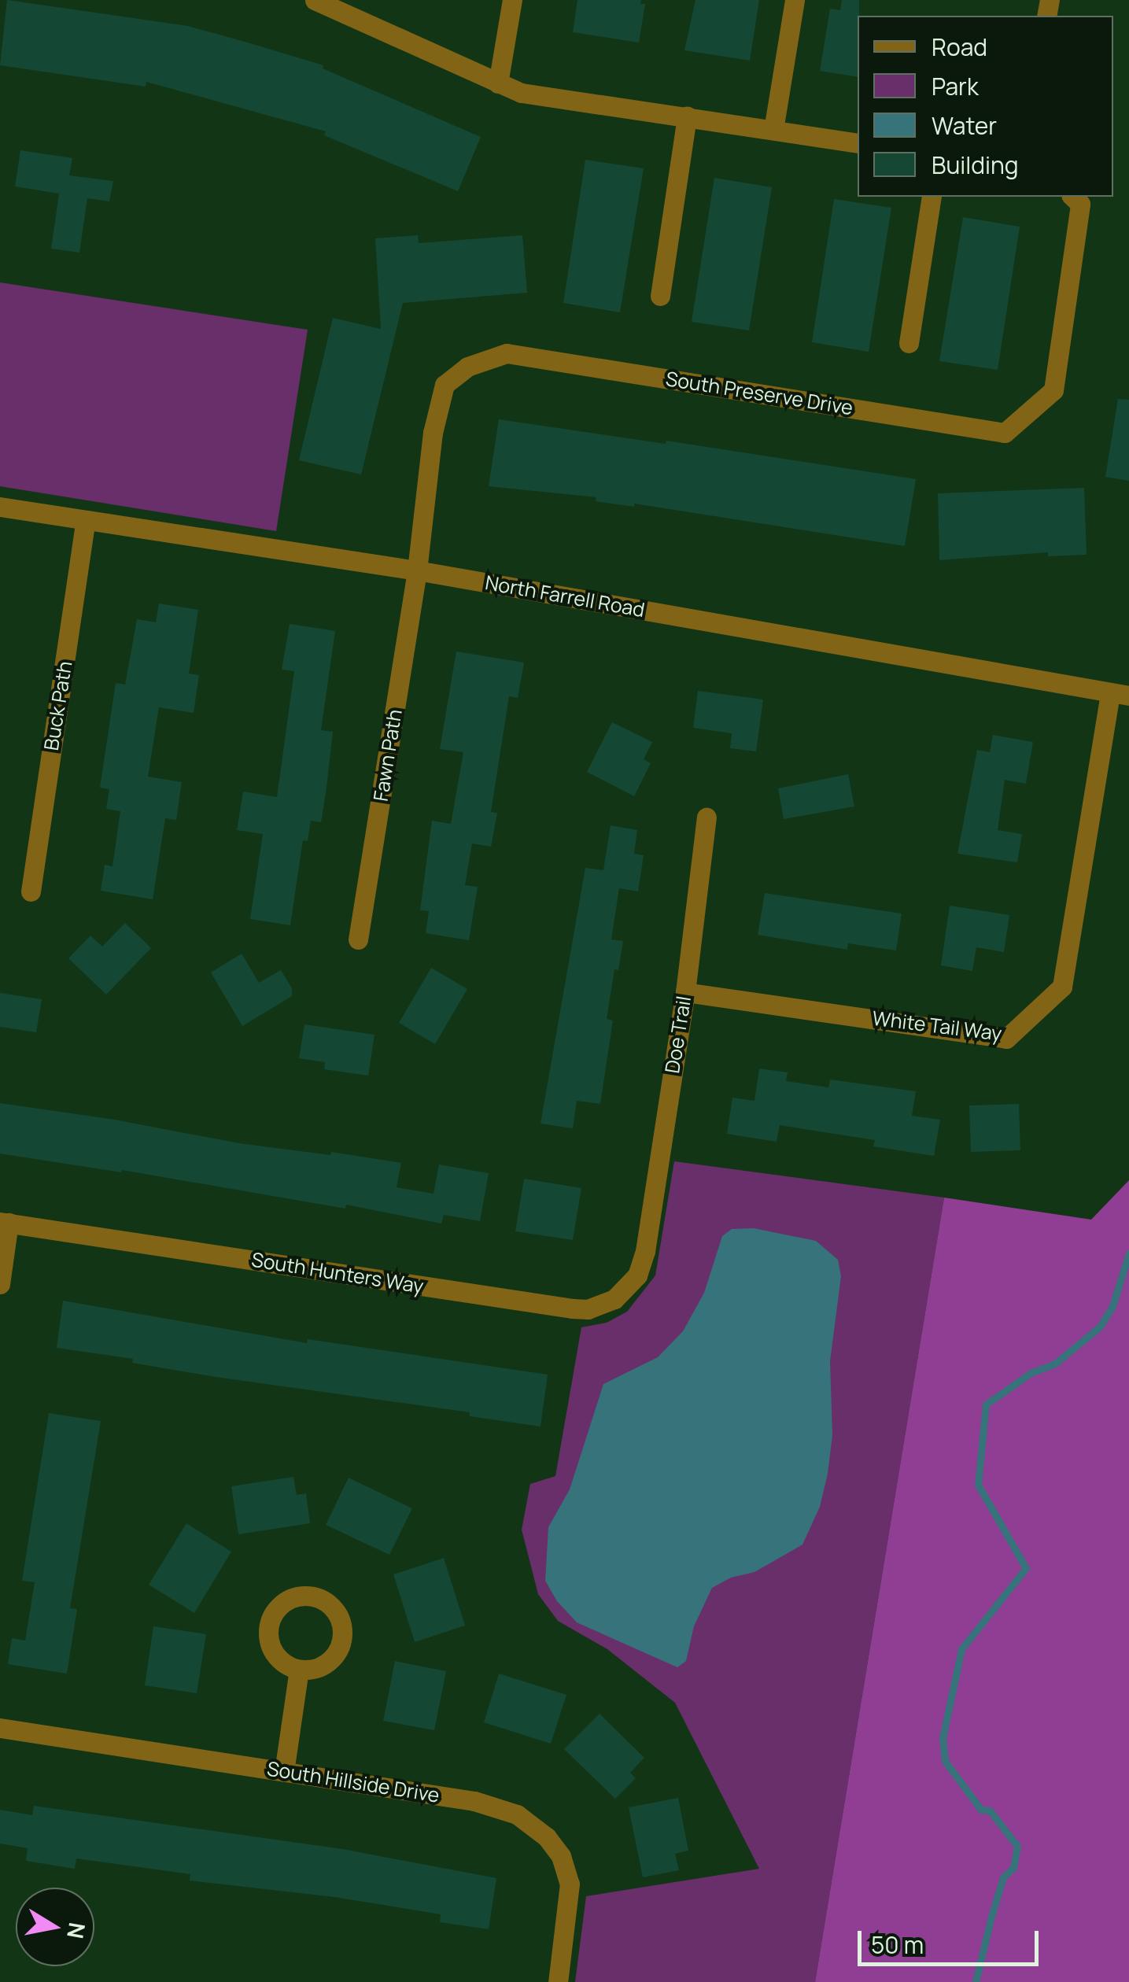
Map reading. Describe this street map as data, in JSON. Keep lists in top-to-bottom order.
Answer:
{
  "streets": {
    "street": [
      "South Preserve Drive",
      "North Farrell Road",
      "Buck Path",
      "Fawn Path",
      "White Tail Way",
      "Doe Trail",
      "South Hunters Way",
      "South Hillside Drive"
    ]
  },
  "crossings": [
    ["South Preserve Drive", "North Farrell Road"],
    ["South Preserve Drive", "Fawn Path"],
    ["North Farrell Road", "Buck Path"],
    ["North Farrell Road", "Fawn Path"],
    ["North Farrell Road", "White Tail Way"],
    ["White Tail Way", "Doe Trail"],
    ["Doe Trail", "South Hunters Way"]
  ],
  "legend": [
    "Road",
    "Park",
    "Water",
    "Building"
  ],
  "scale_bar": "50 m",
  "north": "right"
}
